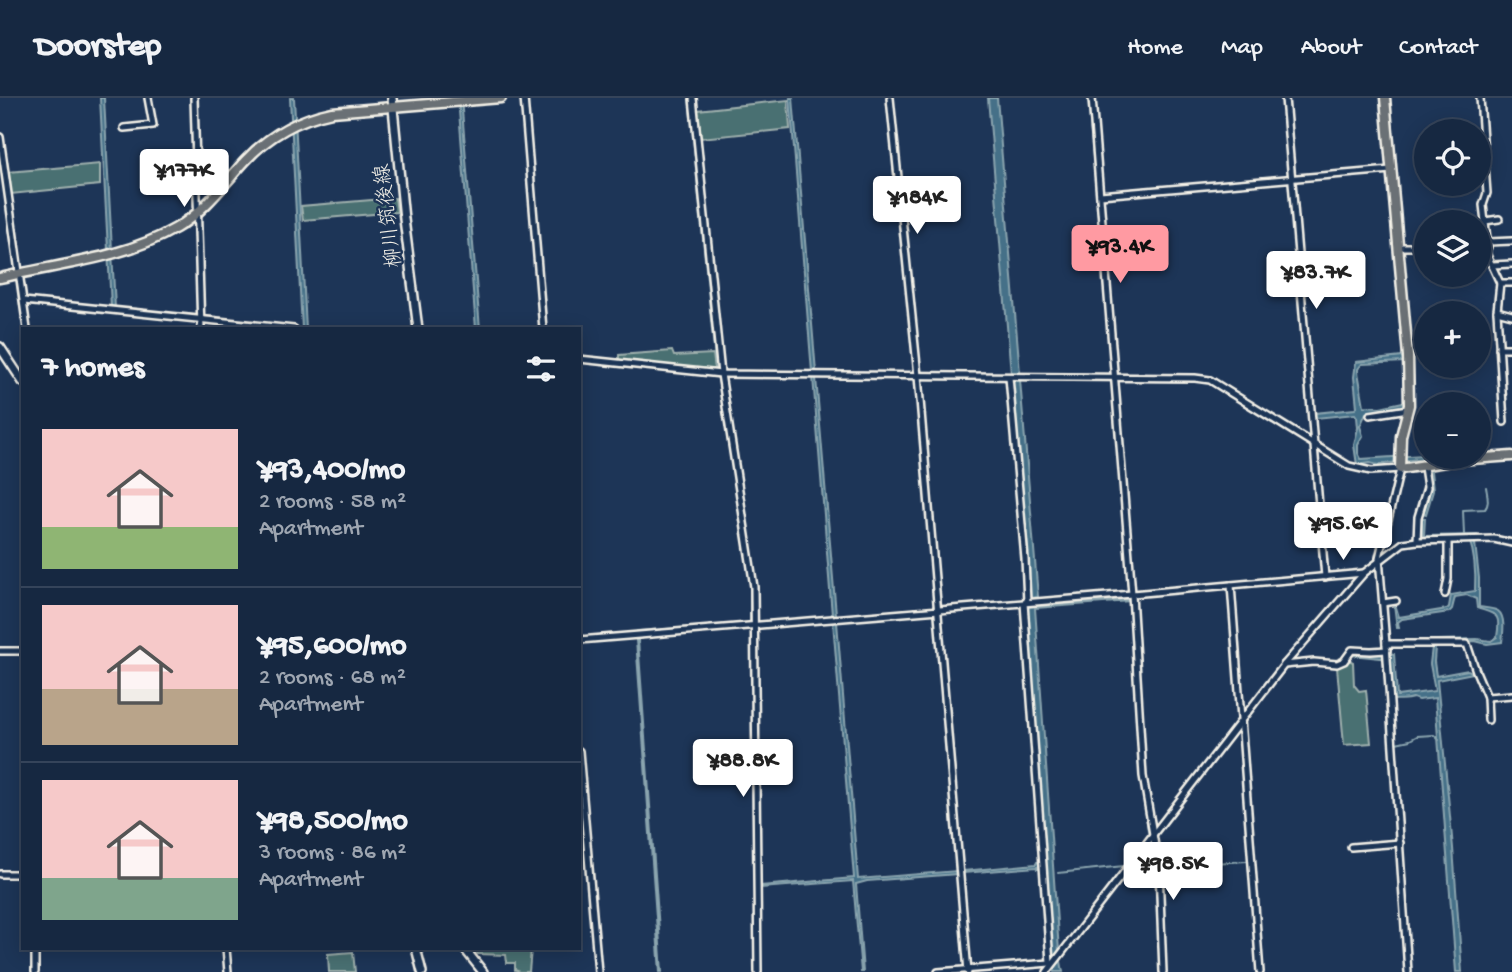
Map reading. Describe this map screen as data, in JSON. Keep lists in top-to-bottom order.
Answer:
{
  "streets": {
    "main road": ["柳川筑後線"]
  },
  "page": {
    "header": "Doorstep",
    "nav": [
      "Home",
      "Map",
      "About",
      "Contact"
    ],
    "map_buttons": ["+", "−"],
    "price": [
      "¥177K",
      "¥184K",
      "¥93.4K",
      "¥83.7K",
      "¥95.6K",
      "¥88.8K",
      "¥98.5K"
    ],
    "heading": "7 homes",
    "list": [
      {
        "name": "¥93,400/mo",
        "note": "2 rooms · 58 m² · Apartment"
      },
      {
        "name": "¥95,600/mo",
        "note": "2 rooms · 68 m² · Apartment"
      },
      {
        "name": "¥98,500/mo",
        "note": "3 rooms · 86 m² · Apartment"
      }
    ]
  }
}
